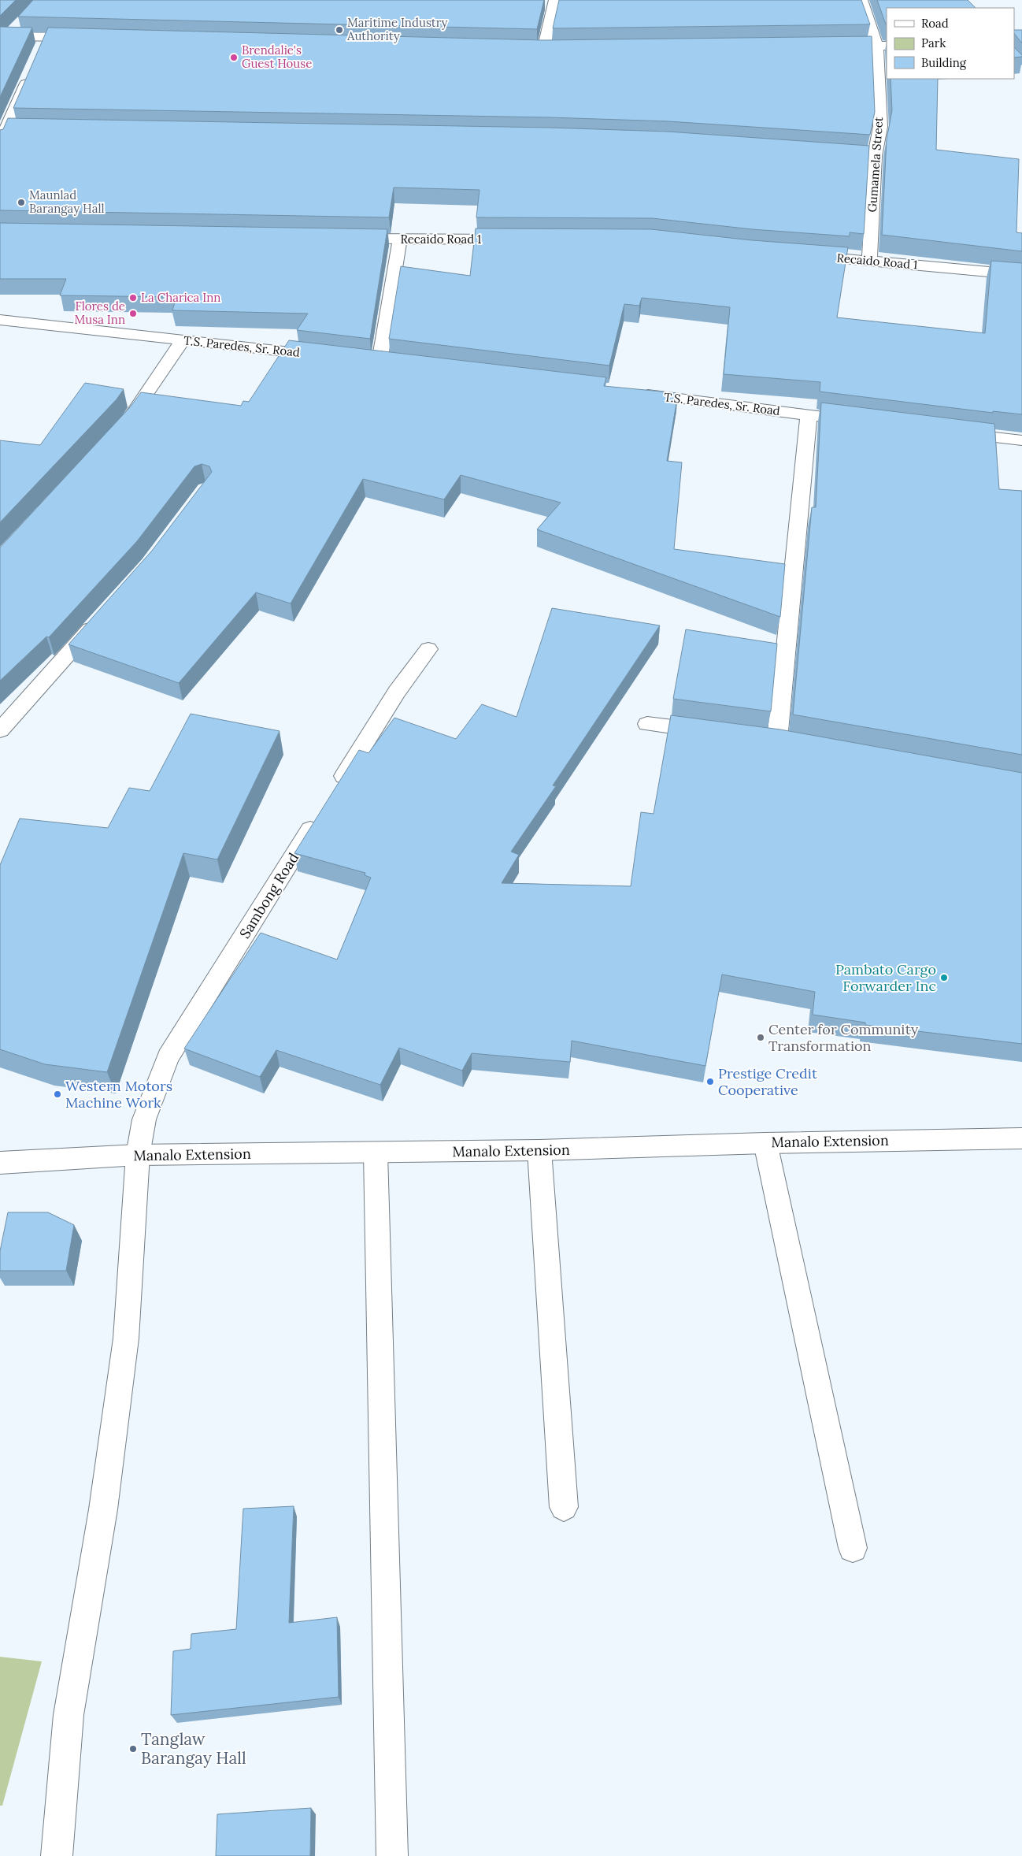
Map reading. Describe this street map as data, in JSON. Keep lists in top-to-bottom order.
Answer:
{
  "streets": {
    "street": [
      "Gumamela Street",
      "Recaido Road 1",
      "T.S. Paredes, Sr. Road",
      "Sambong Road",
      "Manalo Extension"
    ]
  },
  "crossings": [
    ["Gumamela Street", "Recaido Road 1"],
    ["Sambong Road", "Manalo Extension"]
  ],
  "places": [
    "Maritime Industry Authority",
    "Brendalie's Guest House",
    "Maunlad Barangay Hall",
    "La Charica Inn",
    "Flores de Musa Inn",
    "Pambato Cargo Forwarder Inc",
    "Center for Community Transformation",
    "Prestige Credit Cooperative",
    "Western Motors Machine Work",
    "Tanglaw Barangay Hall"
  ],
  "legend": ["Road", "Park", "Building"]
}
